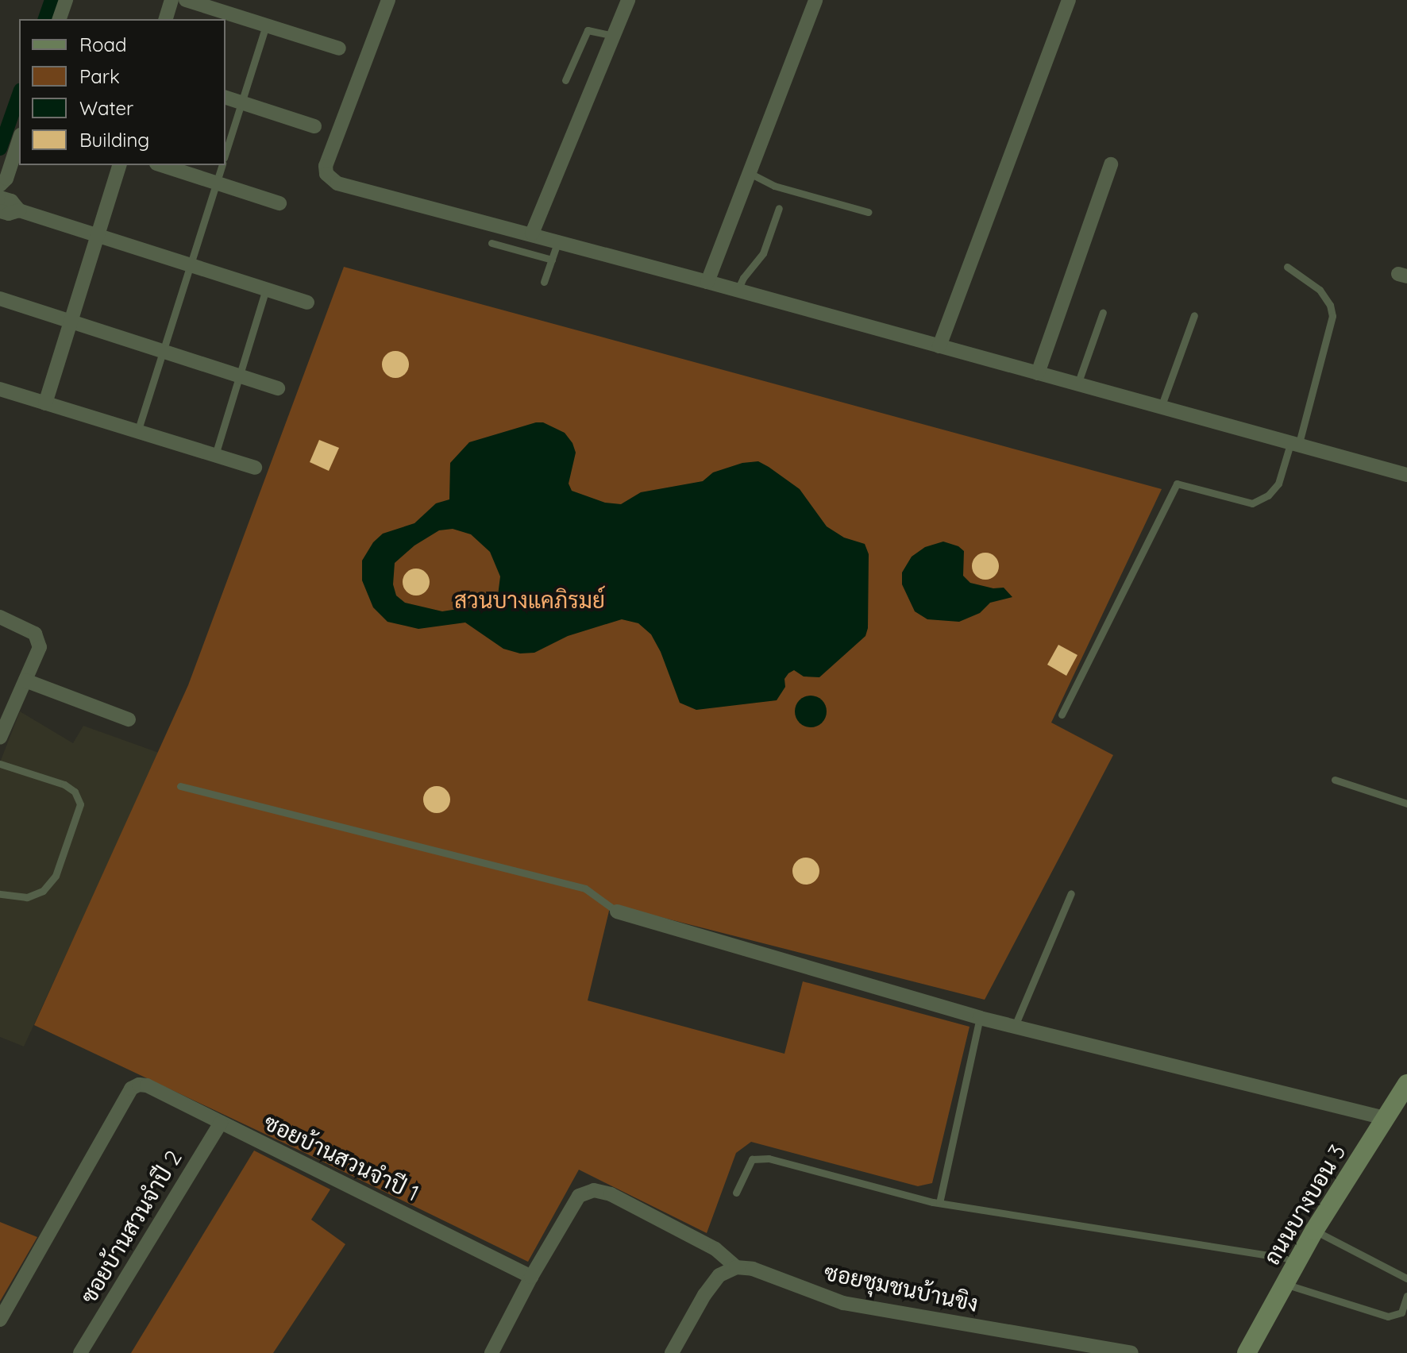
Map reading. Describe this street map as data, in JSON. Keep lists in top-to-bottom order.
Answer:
{
  "streets": {
    "main road": ["ถนนบางบอน 3"],
    "street": ["ซอยบ้านสวนจำปี 1", "ซอยบ้านสวนจำปี 2", "ซอยชุมชนบ้านขิง"]
  },
  "crossings": [
    ["ซอยบ้านสวนจำปี 1", "ซอยบ้านสวนจำปี 2"]
  ],
  "parks": ["สวนบางแคภิรมย์"],
  "legend": [
    "Road",
    "Park",
    "Water",
    "Building"
  ]
}
